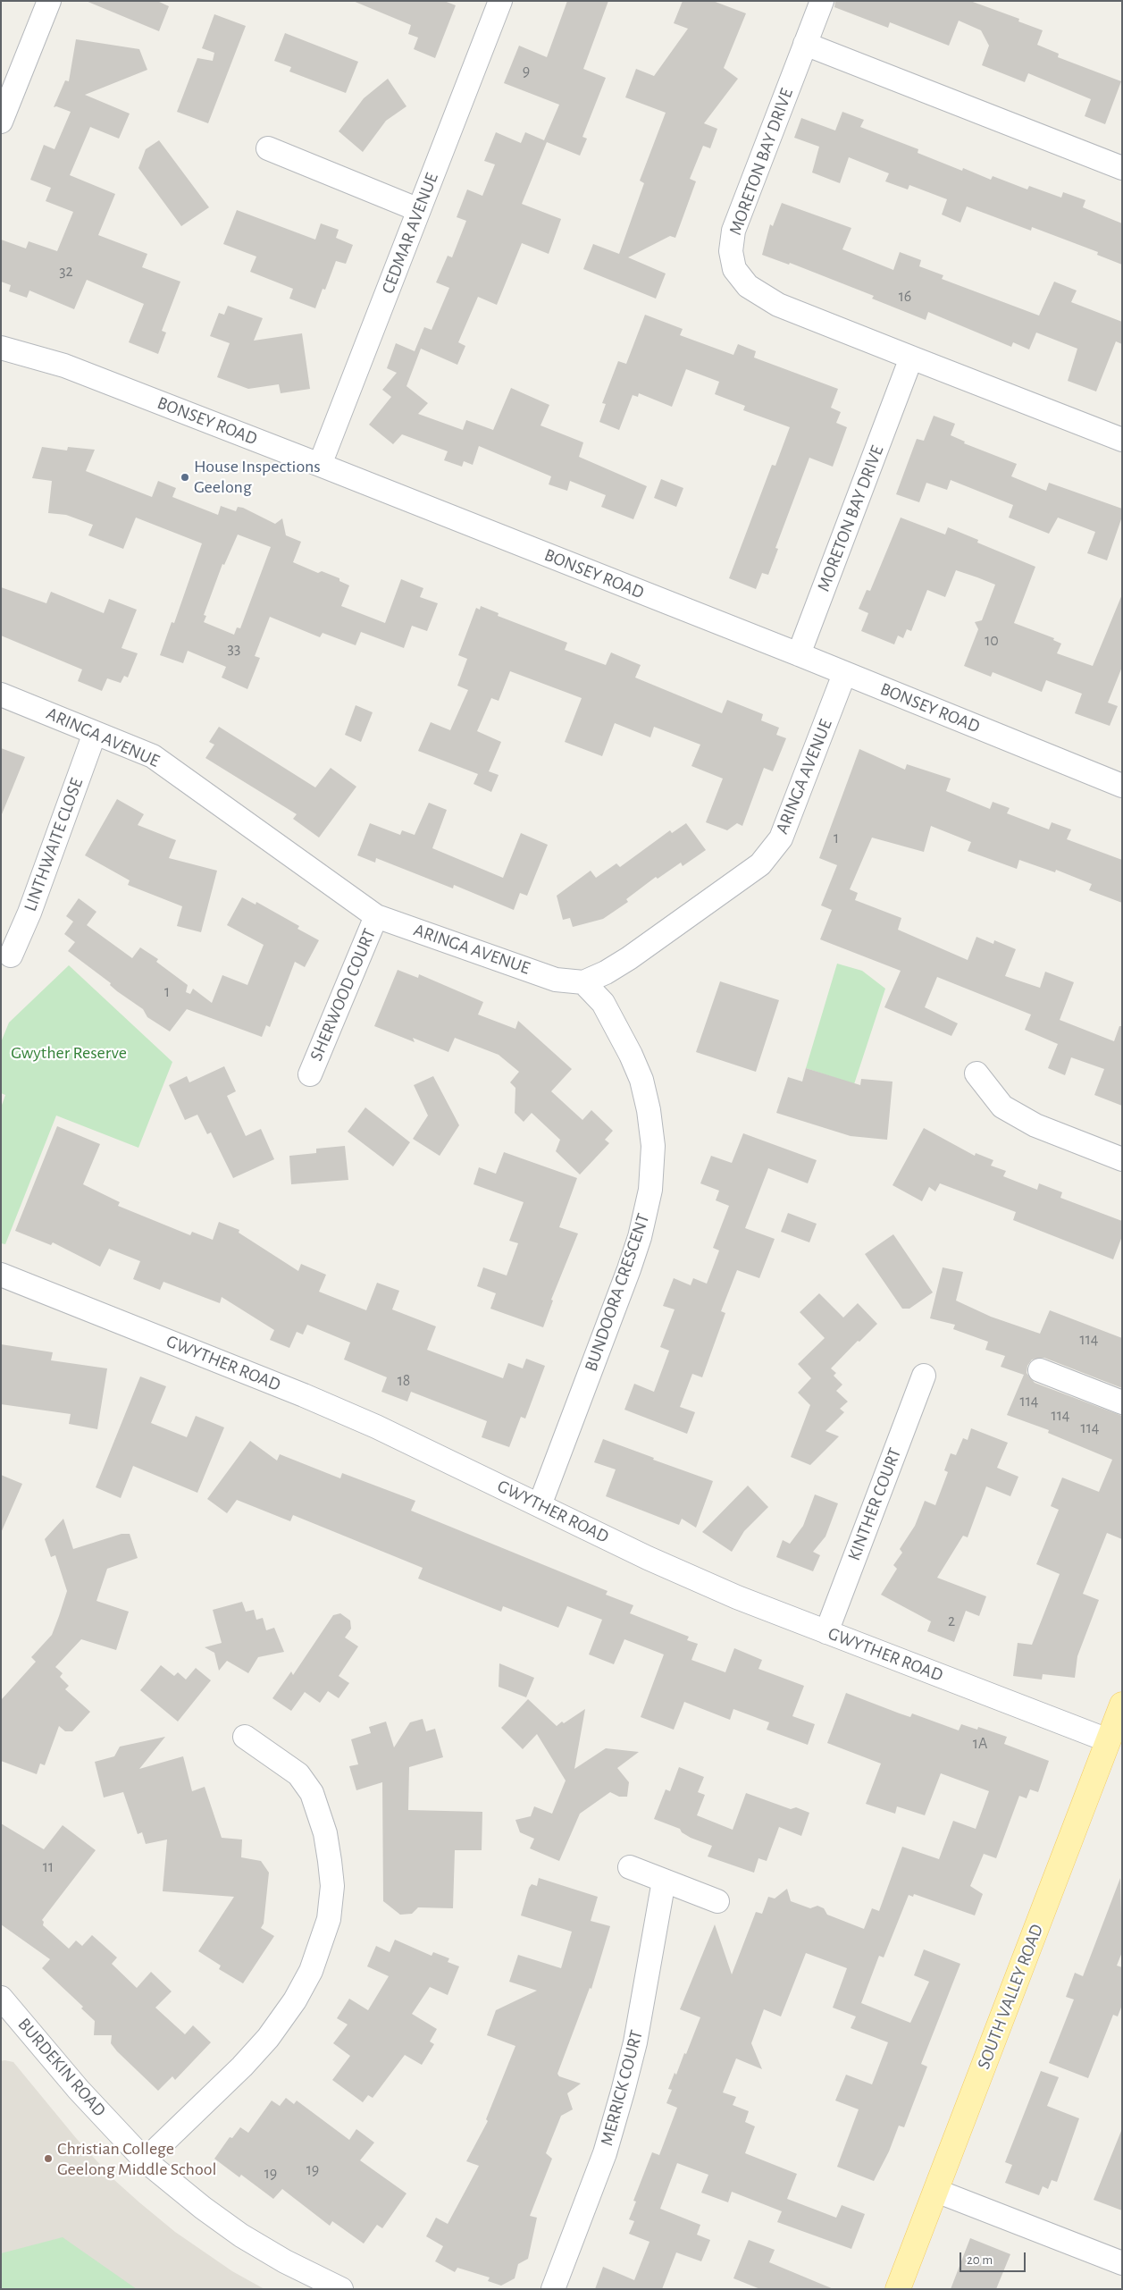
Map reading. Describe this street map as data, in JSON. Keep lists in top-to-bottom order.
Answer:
{
  "streets": {
    "main road": ["SOUTH VALLEY ROAD"],
    "street": [
      "MORETON BAY DRIVE",
      "CEDMAR AVENUE",
      "BONSEY ROAD",
      "ARINGA AVENUE",
      "LINTHWAITE CLOSE",
      "SHERWOOD COURT",
      "BUNDOORA CRESCENT",
      "GWYTHER ROAD",
      "KINTHER COURT",
      "BURDEKIN ROAD",
      "MERRICK COURT"
    ]
  },
  "crossings": [
    ["MORETON BAY DRIVE", "BONSEY ROAD"],
    ["CEDMAR AVENUE", "BONSEY ROAD"],
    ["BONSEY ROAD", "ARINGA AVENUE"],
    ["ARINGA AVENUE", "LINTHWAITE CLOSE"],
    ["ARINGA AVENUE", "SHERWOOD COURT"],
    ["ARINGA AVENUE", "BUNDOORA CRESCENT"],
    ["BUNDOORA CRESCENT", "GWYTHER ROAD"],
    ["GWYTHER ROAD", "KINTHER COURT"],
    ["GWYTHER ROAD", "SOUTH VALLEY ROAD"]
  ],
  "parks": ["Gwyther Reserve"],
  "places": ["House Inspections Geelong", "Christian College Geelong Middle School"],
  "house_numbers": [
    "9",
    "32",
    "16",
    "10",
    "33",
    "1",
    "1",
    "114",
    "18",
    "114",
    "114",
    "114",
    "2",
    "1A",
    "11",
    "19",
    "19"
  ],
  "scale_bar": "20 m"
}
